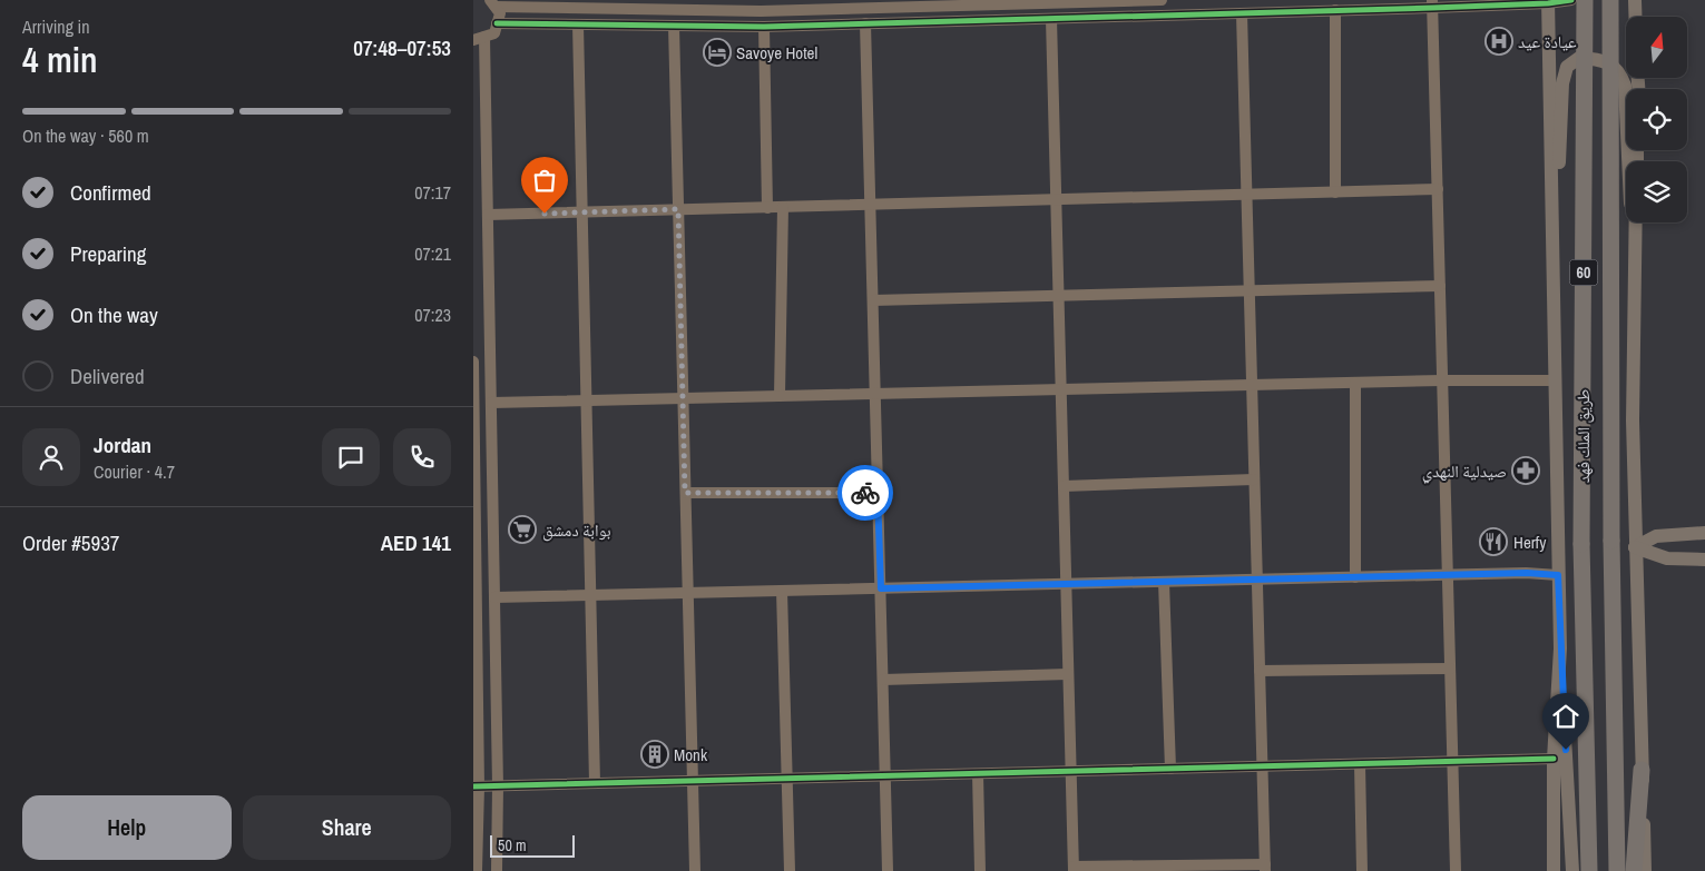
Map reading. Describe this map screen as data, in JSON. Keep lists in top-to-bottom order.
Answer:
{
  "streets": {
    "highway": ["60", "طريق الملك فهد"]
  },
  "places": {
    "hospital": ["عيادة عيد"],
    "hotel": ["Savoye Hotel"],
    "pharmacy": ["صيدلية النهدي"],
    "supermarket": ["بوابة دمشق"],
    "restaurant": ["Herfy"],
    "building": ["Monk"]
  },
  "scale_bar": "50 m",
  "north": "top",
  "page": {
    "heading": ["4 min", "Arriving in", "07:48–07:53"],
    "panel": [
      "Jordan",
      "Courier · 4.7",
      "Order #5937",
      "AED 141"
    ],
    "bar": "On the way · 560 m",
    "list": [
      ["Confirmed", "07:17"],
      ["Preparing", "07:21"],
      ["On the way", "07:23"],
      "Delivered"
    ],
    "buttons": ["Help", "Share"],
    "scale": "50 m"
  }
}
